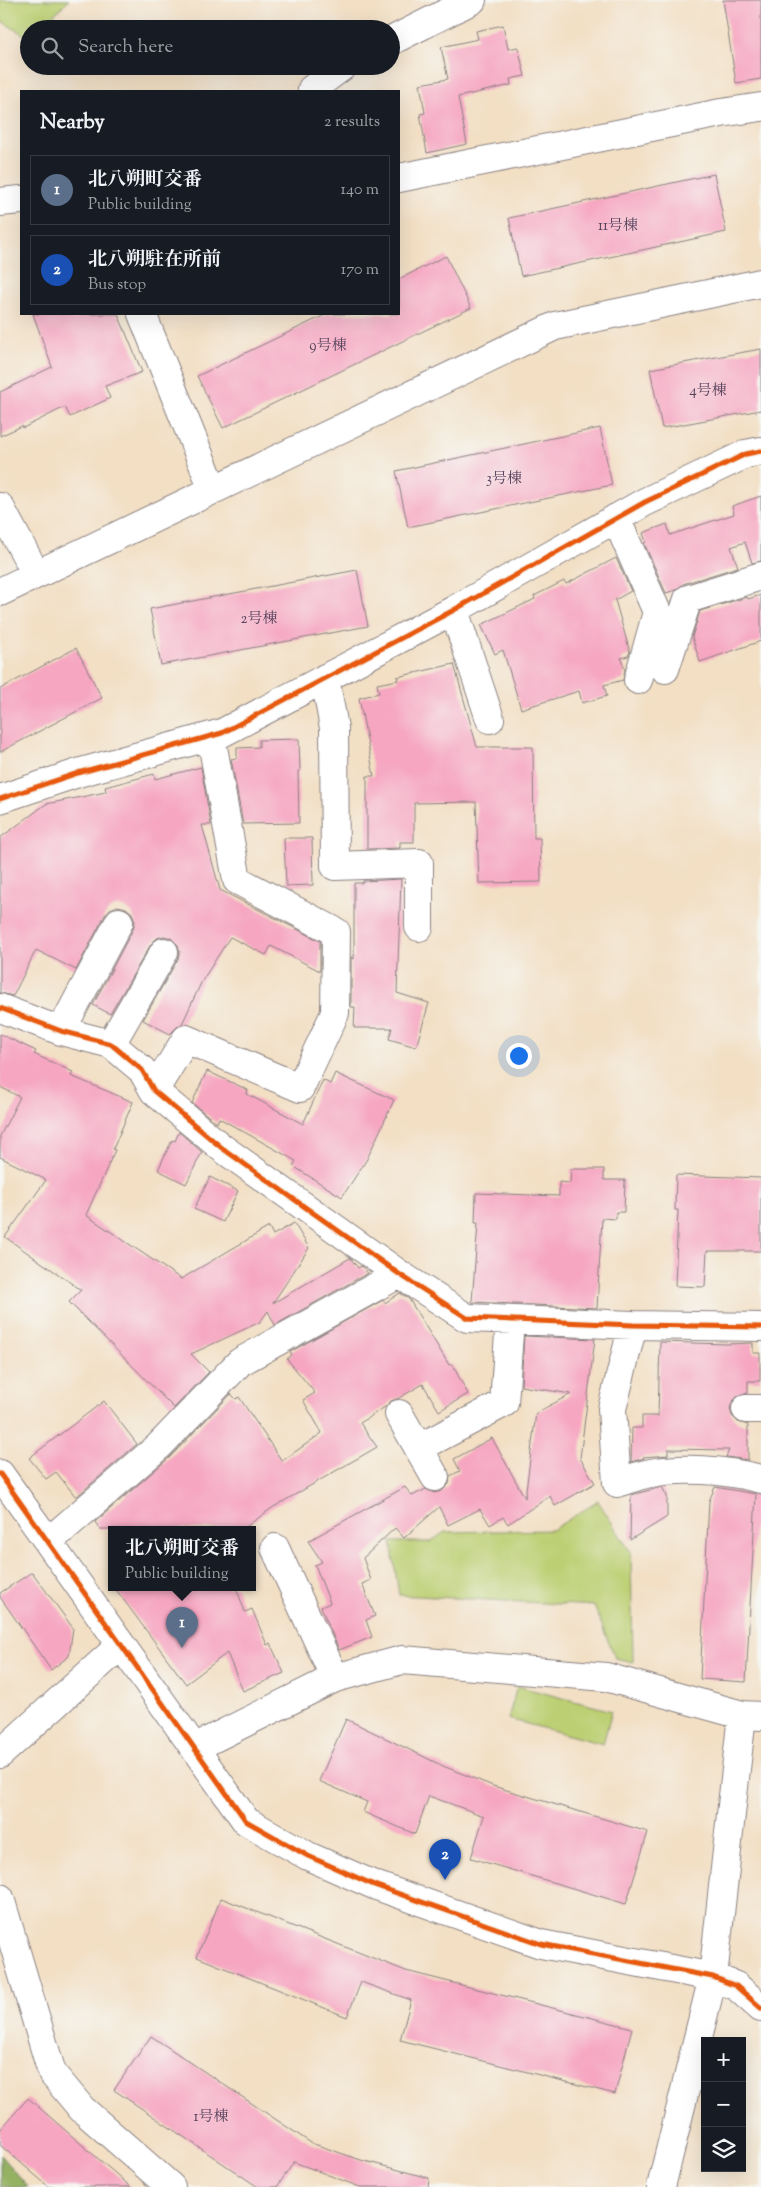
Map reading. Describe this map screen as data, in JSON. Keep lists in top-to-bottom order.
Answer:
{
  "house_numbers": [
    "11号棟",
    "9号棟",
    "4号棟",
    "3号棟",
    "2号棟",
    "1号棟"
  ],
  "page": {
    "search": "Search here",
    "heading": ["Nearby", "2 results"],
    "list": [
      {
        "mark": "1",
        "name": "北八朔町交番",
        "note": "Public building",
        "value": "140 m"
      },
      {
        "mark": "2",
        "name": "北八朔駐在所前",
        "note": "Bus stop",
        "value": "170 m"
      }
    ],
    "popup": ["北八朔町交番", "Public building"],
    "pins": ["1", "2"],
    "map_buttons": ["+", "−"]
  }
}
